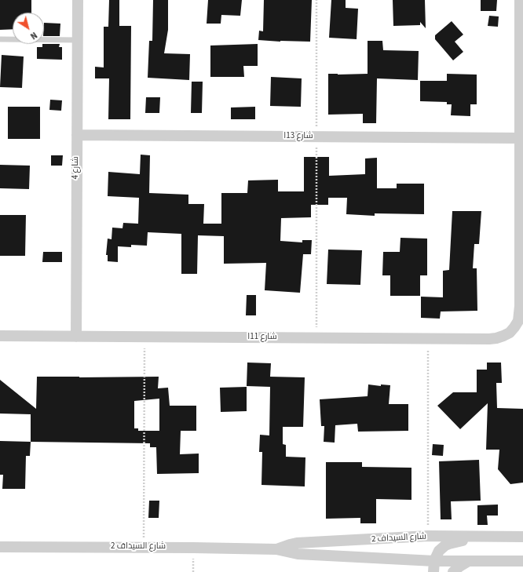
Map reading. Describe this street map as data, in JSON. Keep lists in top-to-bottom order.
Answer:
{
  "streets": {
    "street": [
      "شارع 13ا",
      "شارع 4",
      "شارع 11ا",
      "شارع السيداف 2"
    ]
  },
  "crossings": [
    ["شارع 13ا", "شارع 4"],
    ["شارع 13ا", "شارع 11ا"],
    ["شارع 4", "شارع 11ا"]
  ],
  "north": "bottom right"
}
